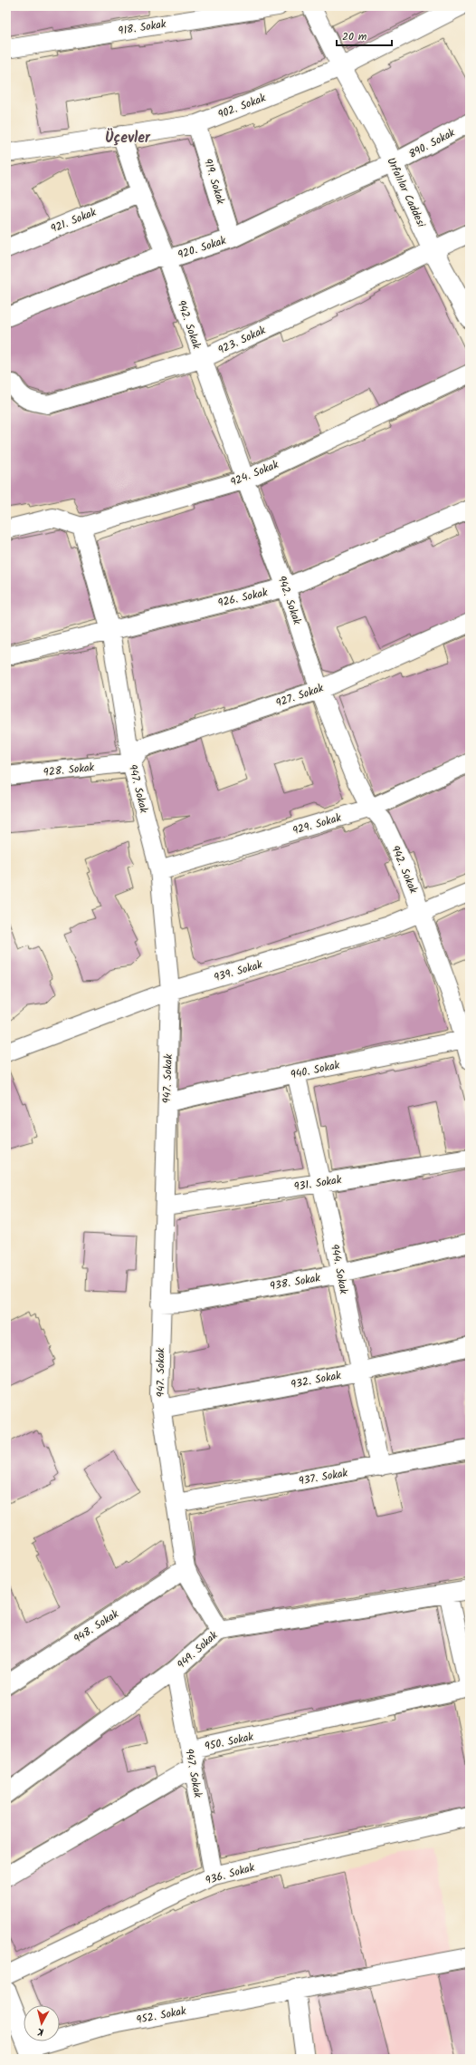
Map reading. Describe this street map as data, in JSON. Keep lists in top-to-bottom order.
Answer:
{
  "streets": {
    "street": [
      "918. Sokak",
      "902. Sokak",
      "890. Sokak",
      "919. Sokak",
      "Urfalılar Caddesi",
      "921. Sokak",
      "920. Sokak",
      "942. Sokak",
      "923. Sokak",
      "924. Sokak",
      "926. Sokak",
      "927. Sokak",
      "928. Sokak",
      "947. Sokak",
      "929. Sokak",
      "939. Sokak",
      "940. Sokak",
      "931. Sokak",
      "944. Sokak",
      "938. Sokak",
      "932. Sokak",
      "937. Sokak",
      "948. Sokak",
      "949. Sokak",
      "950. Sokak",
      "936. Sokak",
      "952. Sokak"
    ]
  },
  "crossings": [
    ["902. Sokak", "919. Sokak"],
    ["902. Sokak", "Urfalılar Caddesi"],
    ["902. Sokak", "942. Sokak"],
    ["890. Sokak", "Urfalılar Caddesi"],
    ["890. Sokak", "920. Sokak"],
    ["919. Sokak", "920. Sokak"],
    ["Urfalılar Caddesi", "920. Sokak"],
    ["Urfalılar Caddesi", "923. Sokak"],
    ["921. Sokak", "942. Sokak"],
    ["920. Sokak", "942. Sokak"],
    ["942. Sokak", "923. Sokak"],
    ["942. Sokak", "924. Sokak"],
    ["942. Sokak", "926. Sokak"],
    ["942. Sokak", "927. Sokak"],
    ["942. Sokak", "929. Sokak"],
    ["942. Sokak", "939. Sokak"],
    ["942. Sokak", "940. Sokak"],
    ["924. Sokak", "947. Sokak"],
    ["926. Sokak", "947. Sokak"],
    ["927. Sokak", "928. Sokak"],
    ["927. Sokak", "947. Sokak"],
    ["928. Sokak", "947. Sokak"],
    ["947. Sokak", "929. Sokak"],
    ["947. Sokak", "939. Sokak"],
    ["947. Sokak", "940. Sokak"],
    ["947. Sokak", "931. Sokak"],
    ["947. Sokak", "938. Sokak"],
    ["947. Sokak", "932. Sokak"],
    ["947. Sokak", "937. Sokak"],
    ["947. Sokak", "948. Sokak"],
    ["947. Sokak", "949. Sokak"],
    ["947. Sokak", "950. Sokak"],
    ["947. Sokak", "936. Sokak"],
    ["940. Sokak", "944. Sokak"],
    ["931. Sokak", "944. Sokak"],
    ["944. Sokak", "938. Sokak"],
    ["944. Sokak", "932. Sokak"],
    ["944. Sokak", "937. Sokak"]
  ],
  "districts": ["Üçevler"],
  "scale_bar": "20 m",
  "north": "bottom"
}
